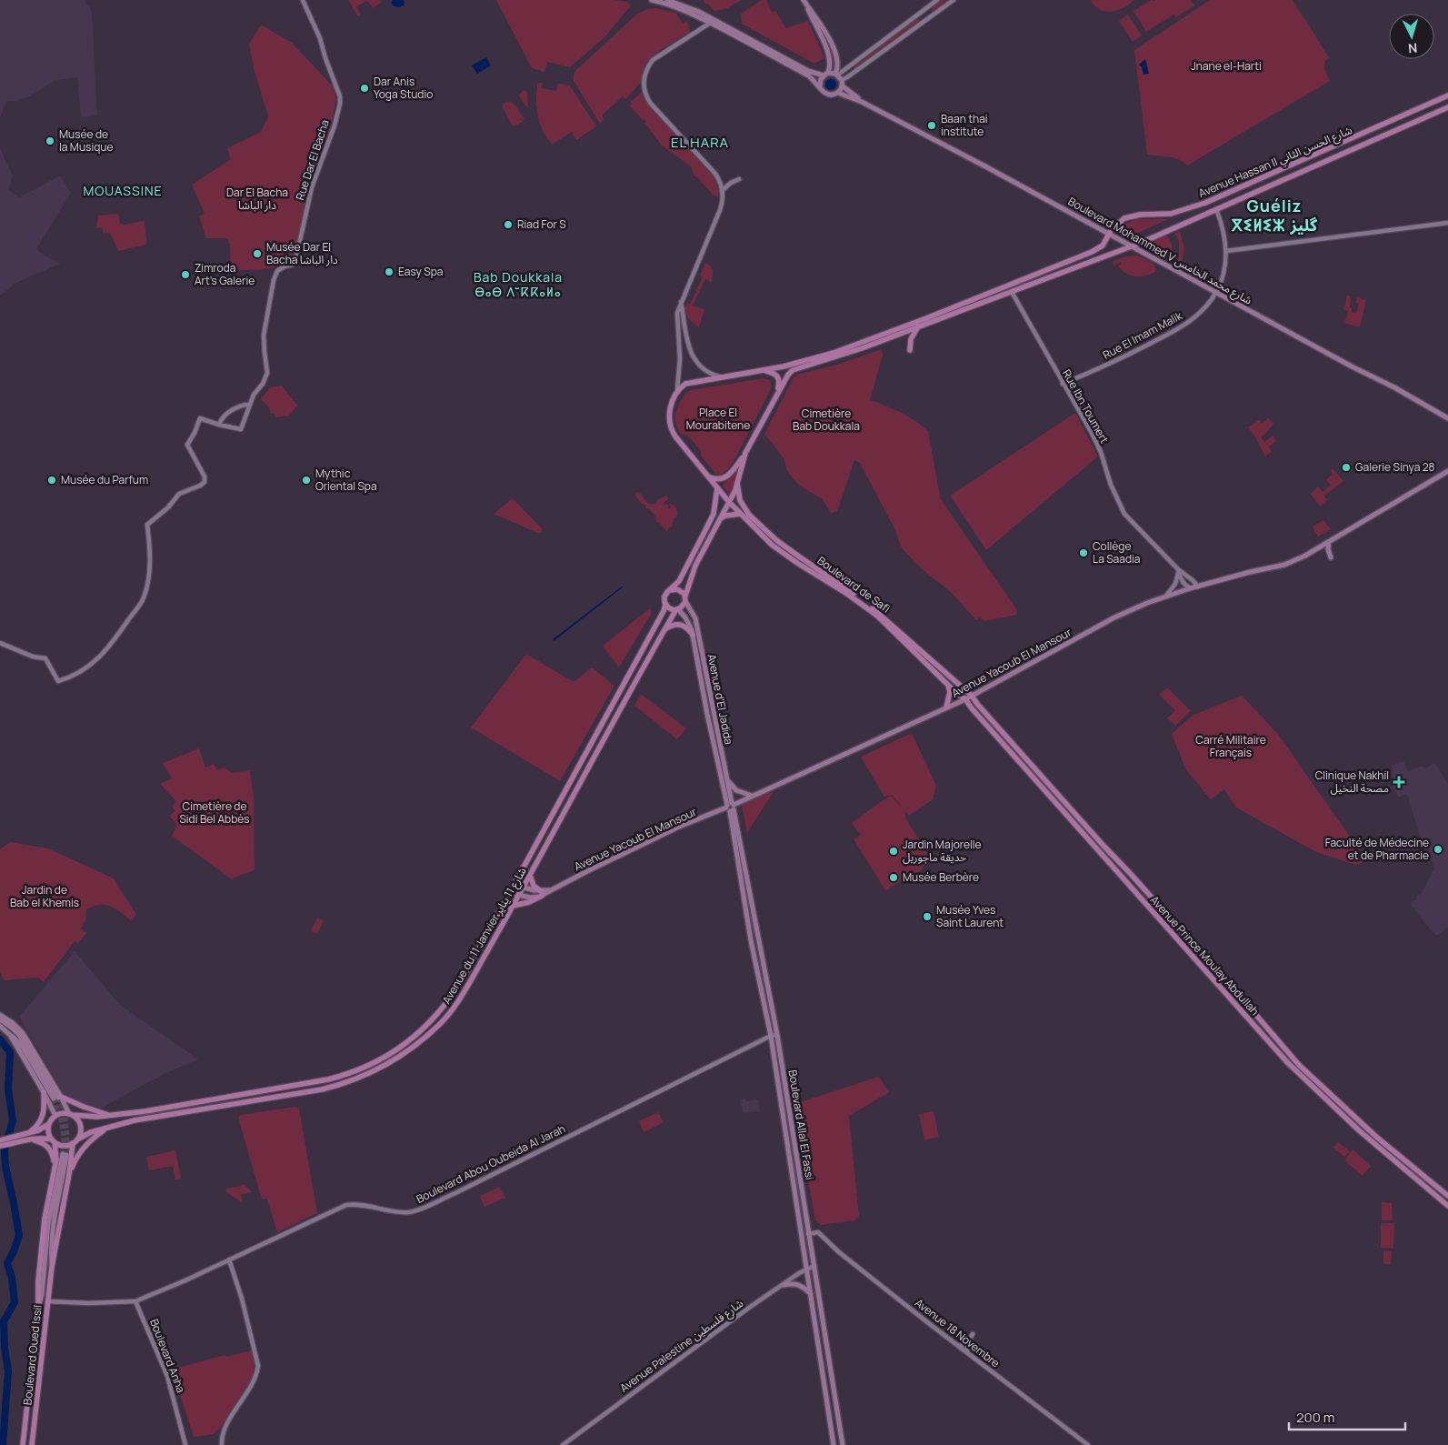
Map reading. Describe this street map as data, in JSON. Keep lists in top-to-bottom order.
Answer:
{
  "streets": {
    "main road": [
      "Avenue Hassan II شارع الحسن الثاني",
      "Boulevard Mohammed V شارع محمد الخامس",
      "Boulevard de Safi",
      "Avenue Yacoub El Mansour",
      "Avenue d'El Jadida",
      "Avenue du 11 Janvier شارع 11 يناير",
      "Avenue Prince Moulay Abdullah",
      "Boulevard Allal El Fassi",
      "Boulevard Oued Issil"
    ],
    "street": [
      "Rue Dar El Bacha",
      "Rue El Imam Malik",
      "Rue Ibn Toumert",
      "Boulevard Abou Oubeida Al Jarah",
      "Avenue 18 Novembre",
      "Avenue Palestine شارع فلسطين",
      "Boulevard Anha"
    ]
  },
  "crossings": [
    ["Avenue Hassan II شارع الحسن الثاني", "Boulevard Mohammed V شارع محمد الخامس"],
    ["Avenue Hassan II شارع الحسن الثاني", "Rue El Imam Malik"],
    ["Avenue Hassan II شارع الحسن الثاني", "Rue Ibn Toumert"],
    ["Avenue Hassan II شارع الحسن الثاني", "Boulevard de Safi"],
    ["Boulevard Mohammed V شارع محمد الخامس", "Rue El Imam Malik"],
    ["Rue El Imam Malik", "Rue Ibn Toumert"],
    ["Rue Ibn Toumert", "Avenue Yacoub El Mansour"],
    ["Boulevard de Safi", "Avenue Yacoub El Mansour"],
    ["Boulevard de Safi", "Avenue Prince Moulay Abdullah"],
    ["Avenue Yacoub El Mansour", "Avenue d'El Jadida"],
    ["Avenue Yacoub El Mansour", "Avenue du 11 Janvier شارع 11 يناير"],
    ["Avenue Yacoub El Mansour", "Avenue Prince Moulay Abdullah"],
    ["Avenue Yacoub El Mansour", "Boulevard Allal El Fassi"],
    ["Avenue d'El Jadida", "Avenue du 11 Janvier شارع 11 يناير"],
    ["Avenue d'El Jadida", "Boulevard Allal El Fassi"],
    ["Avenue du 11 Janvier شارع 11 يناير", "Boulevard Oued Issil"],
    ["Boulevard Allal El Fassi", "Boulevard Abou Oubeida Al Jarah"],
    ["Boulevard Allal El Fassi", "Avenue 18 Novembre"],
    ["Boulevard Allal El Fassi", "Avenue Palestine شارع فلسطين"],
    ["Boulevard Abou Oubeida Al Jarah", "Boulevard Oued Issil"],
    ["Boulevard Abou Oubeida Al Jarah", "Boulevard Anha"]
  ],
  "districts": [
    "EL HARA",
    "MOUASSINE",
    "Guéliz ⴳⵉⵍⵉⵣ گليز",
    "Bab Doukkala ⴱⴰⴱ ⴷⵯⴽⴽⴰⵍⴰ"
  ],
  "parks": [
    "Jnane el-Harti",
    "Dar El Bacha دار الباشا",
    "Place El Mourabitene",
    "Cimetière Bab Doukkala",
    "Carré Militaire Français",
    "Cimetière de Sidi Bel Abbès",
    "Jardin de Bab el Khemis"
  ],
  "places": {
    "other": [
      "Dar Anis Yoga Studio",
      "Baan thai institute",
      "Musée de la Musique",
      "Riad For S",
      "Musée Dar El Bacha دار الباشا",
      "Easy Spa",
      "Zimroda Art's Galerie",
      "Galerie Sinya 28",
      "Musée du Parfum",
      "Mythic Oriental Spa",
      "Collège La Saadia",
      "Faculté de Médecine et de Pharmacie",
      "Jardin Majorelle حديقة ماجوريل",
      "Musée Berbère",
      "Musée Yves Saint Laurent"
    ],
    "health": ["Clinique Nakhil مصحة النخيل"]
  },
  "scale_bar": "200 m",
  "north": "bottom"
}
